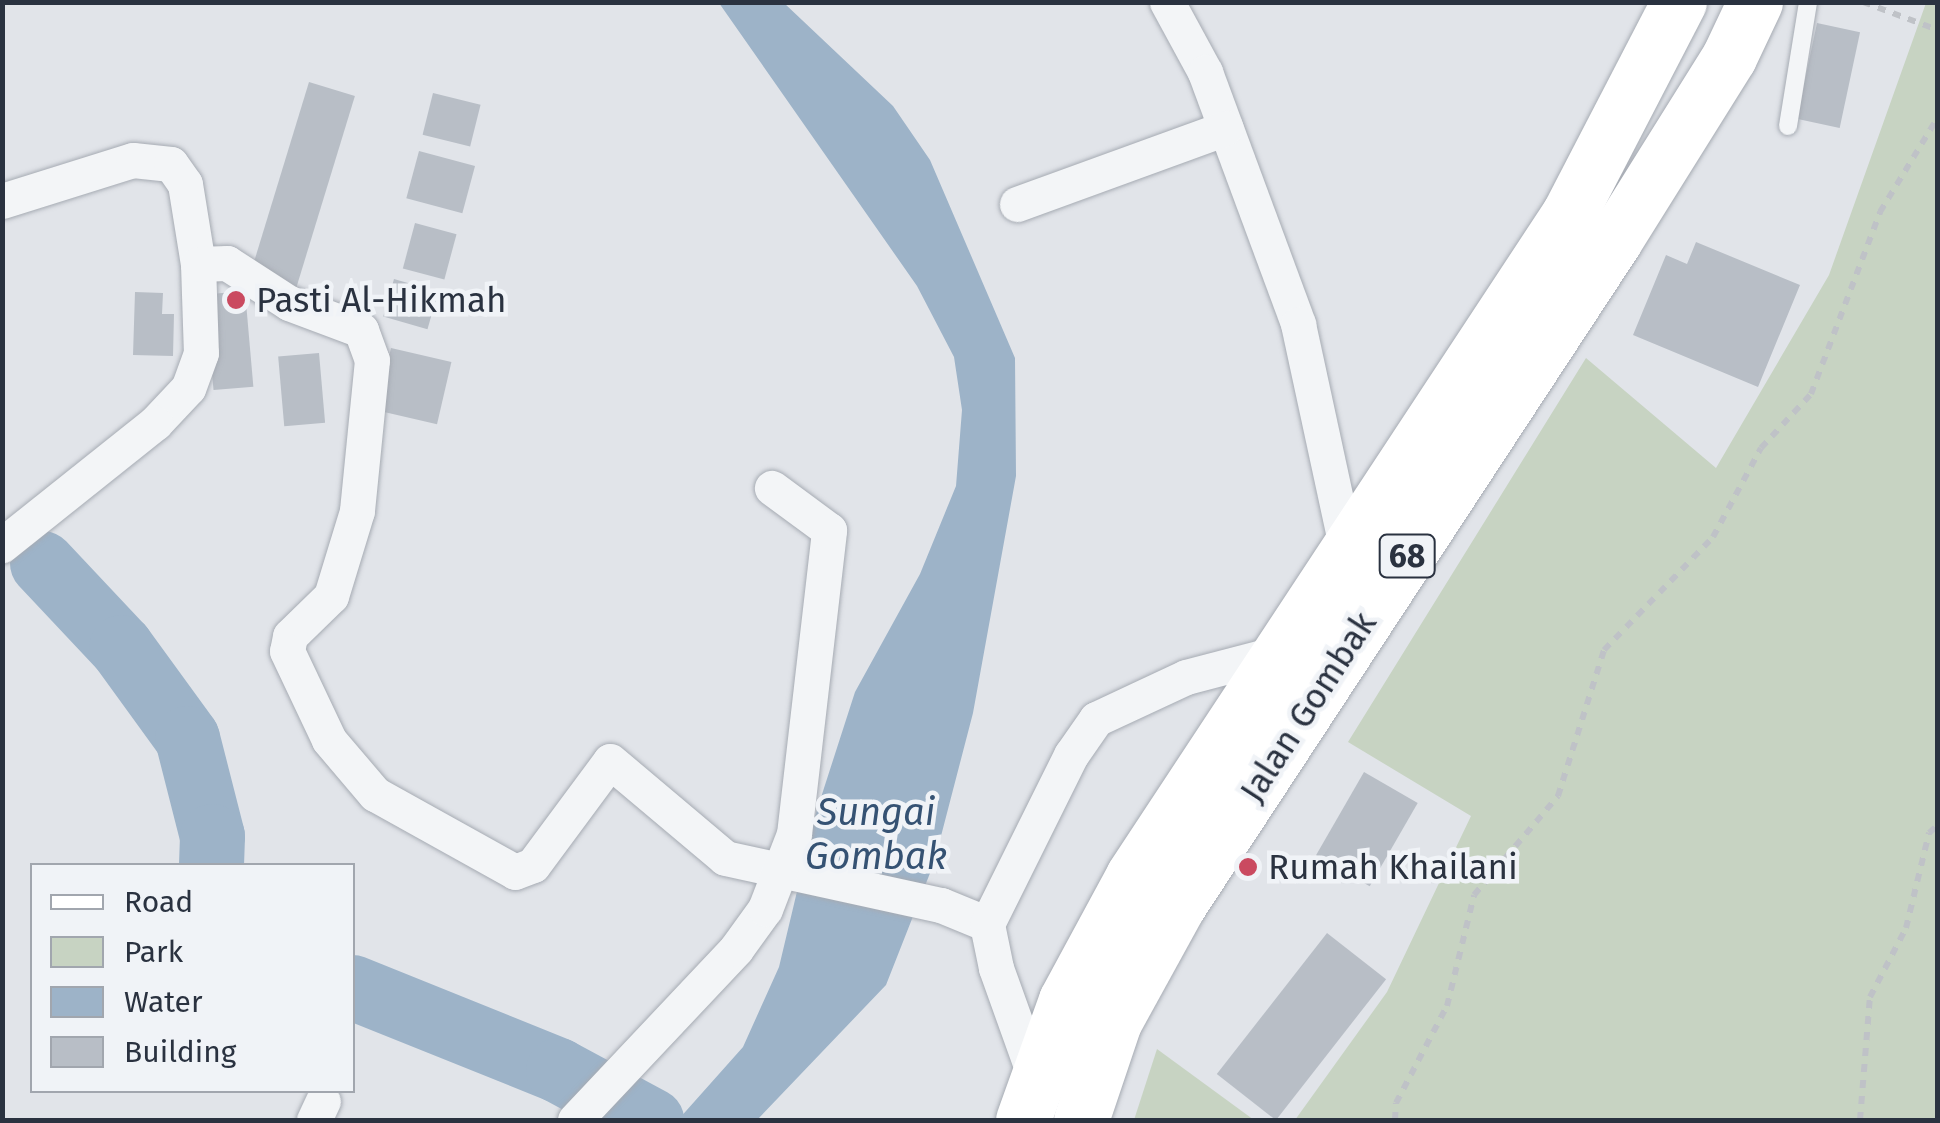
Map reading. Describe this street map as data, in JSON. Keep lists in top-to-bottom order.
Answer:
{
  "streets": {
    "main road": ["68", "Jalan Gombak"]
  },
  "water": ["Sungai Gombak"],
  "places": ["Pasti Al-Hikmah", "Rumah Khailani"],
  "legend": [
    "Road",
    "Park",
    "Water",
    "Building"
  ]
}
